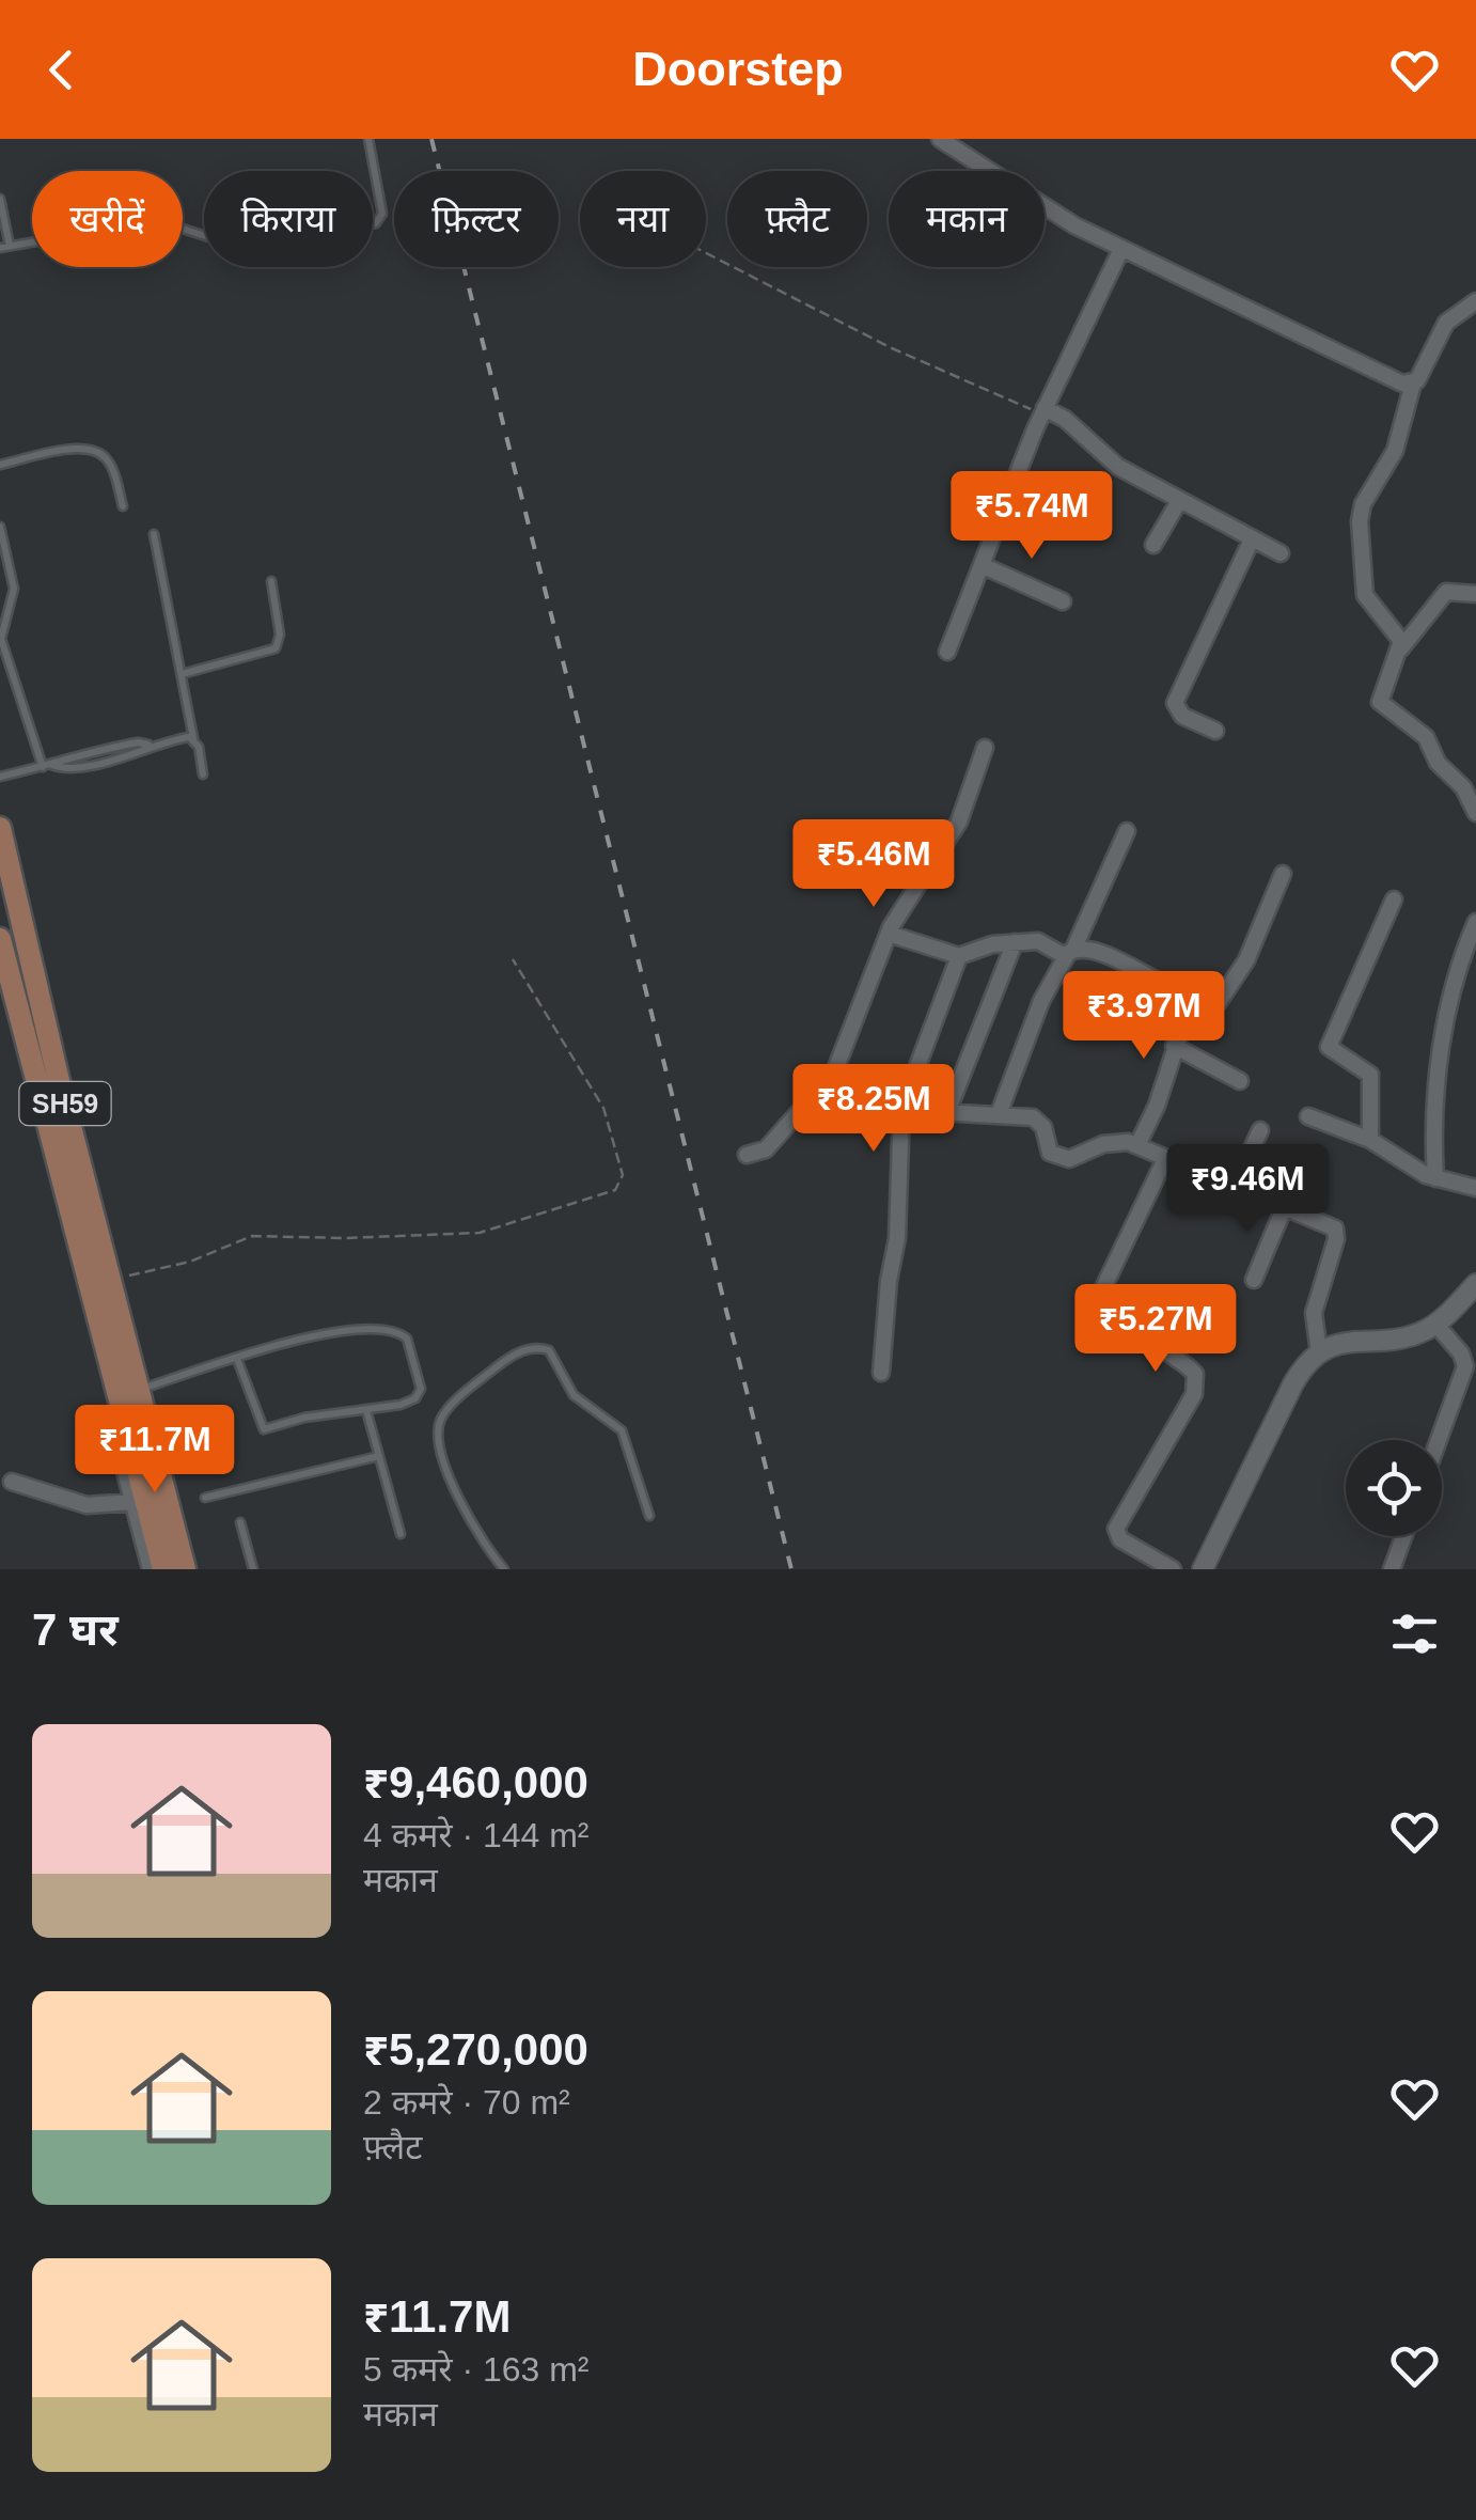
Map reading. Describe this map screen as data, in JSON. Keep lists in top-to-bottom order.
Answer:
{
  "streets": {
    "main road": ["SH59"]
  },
  "page": {
    "header": "Doorstep",
    "chip": [
      "खरीदें",
      "किराया",
      "फ़िल्टर",
      "नया",
      "फ़्लैट",
      "मकान"
    ],
    "price": [
      "₹5.74M",
      "₹5.46M",
      "₹3.97M",
      "₹8.25M",
      "₹9.46M",
      "₹5.27M",
      "₹11.7M"
    ],
    "heading": "7 घर",
    "list": [
      {
        "name": "₹9,460,000",
        "note": "4 कमरे · 144 m² · मकान"
      },
      {
        "name": "₹5,270,000",
        "note": "2 कमरे · 70 m² · फ़्लैट"
      },
      {
        "name": "₹11.7M",
        "note": "5 कमरे · 163 m² · मकान"
      }
    ]
  }
}
